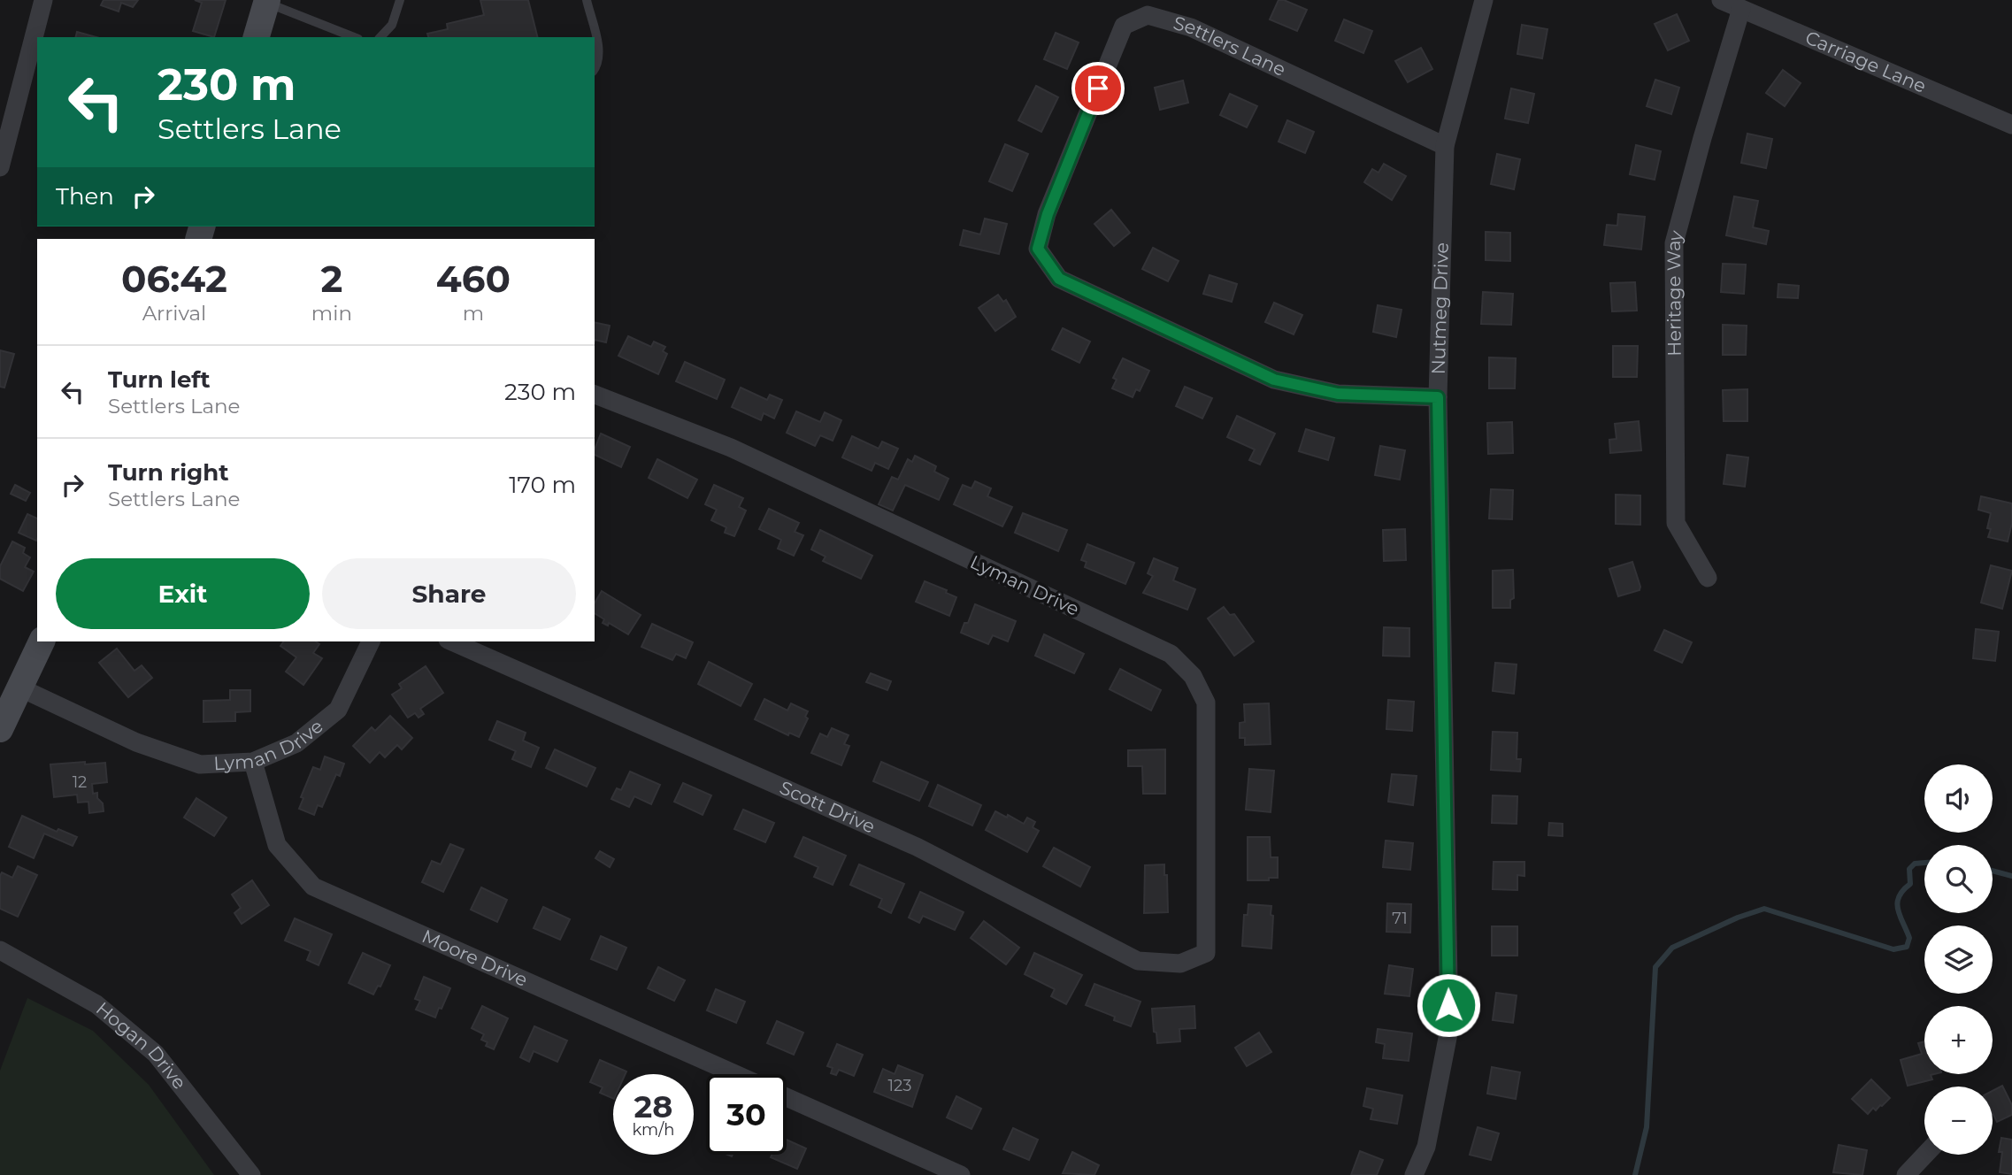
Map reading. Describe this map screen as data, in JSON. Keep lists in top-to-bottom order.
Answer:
{
  "streets": {
    "street": [
      "Settlers Lane",
      "Carriage Lane",
      "Heritage Way",
      "Nutmeg Drive",
      "Lyman Drive",
      "Scott Drive",
      "Moore Drive",
      "Hogan Drive"
    ]
  },
  "crossings": [
    ["Settlers Lane", "Nutmeg Drive"],
    ["Carriage Lane", "Heritage Way"],
    ["Lyman Drive", "Scott Drive"],
    ["Lyman Drive", "Moore Drive"]
  ],
  "house_numbers": ["12", "71", "123"],
  "page": {
    "turn": ["230 m", "Settlers Lane"],
    "then": "Then",
    "eta": [
      "06:42",
      "Arrival",
      "2",
      "min",
      "460",
      "m"
    ],
    "list": [
      {
        "name": "Turn left",
        "note": "Settlers Lane",
        "value": "230 m"
      },
      {
        "name": "Turn right",
        "note": "Settlers Lane",
        "value": "170 m"
      }
    ],
    "buttons": ["Exit", "Share"],
    "map_buttons": ["+", "−"],
    "speed": "28 km/h",
    "limit": "30"
  }
}
